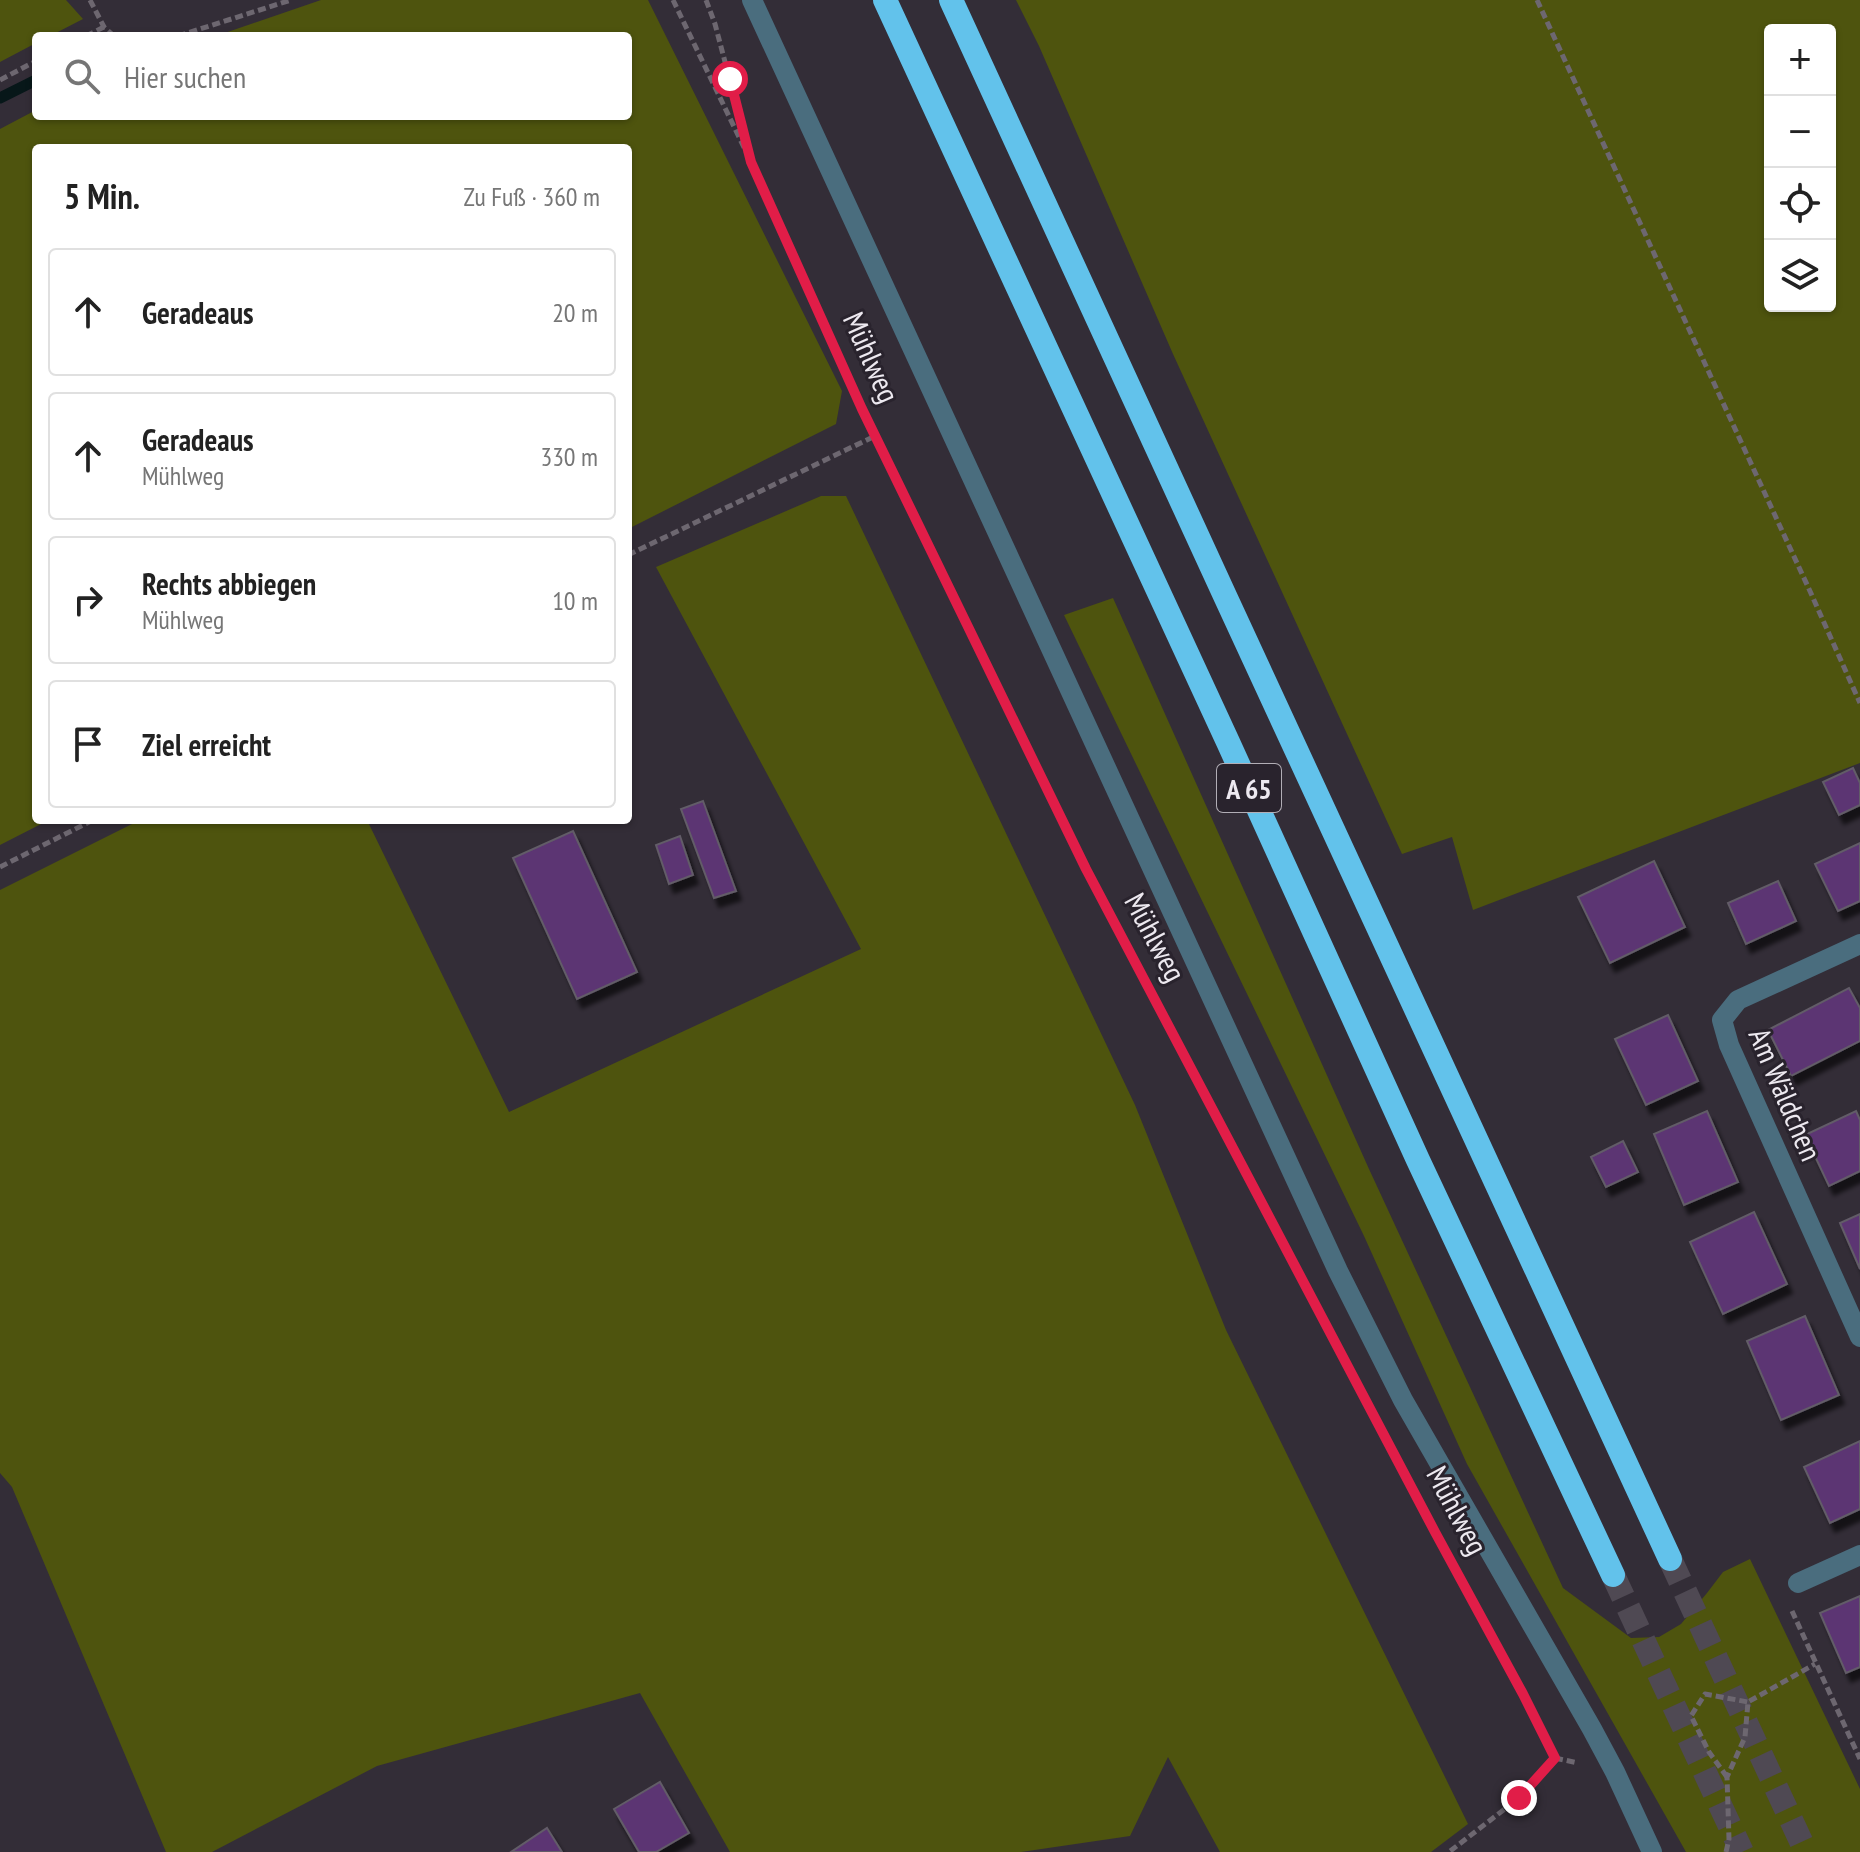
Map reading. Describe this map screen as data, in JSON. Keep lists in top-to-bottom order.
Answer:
{
  "streets": {
    "highway": ["A 65"],
    "street": ["Am Wäldchen"],
    "path": ["Mühlweg"]
  },
  "page": {
    "map_buttons": ["+", "−"],
    "search": "Hier suchen",
    "heading": ["5 Min.", "Zu Fuß · 360 m"],
    "list": [
      ["Geradeaus", "20 m"],
      ["Geradeaus", "Mühlweg", "330 m"],
      ["Rechts abbiegen", "Mühlweg", "10 m"],
      "Ziel erreicht"
    ]
  }
}
